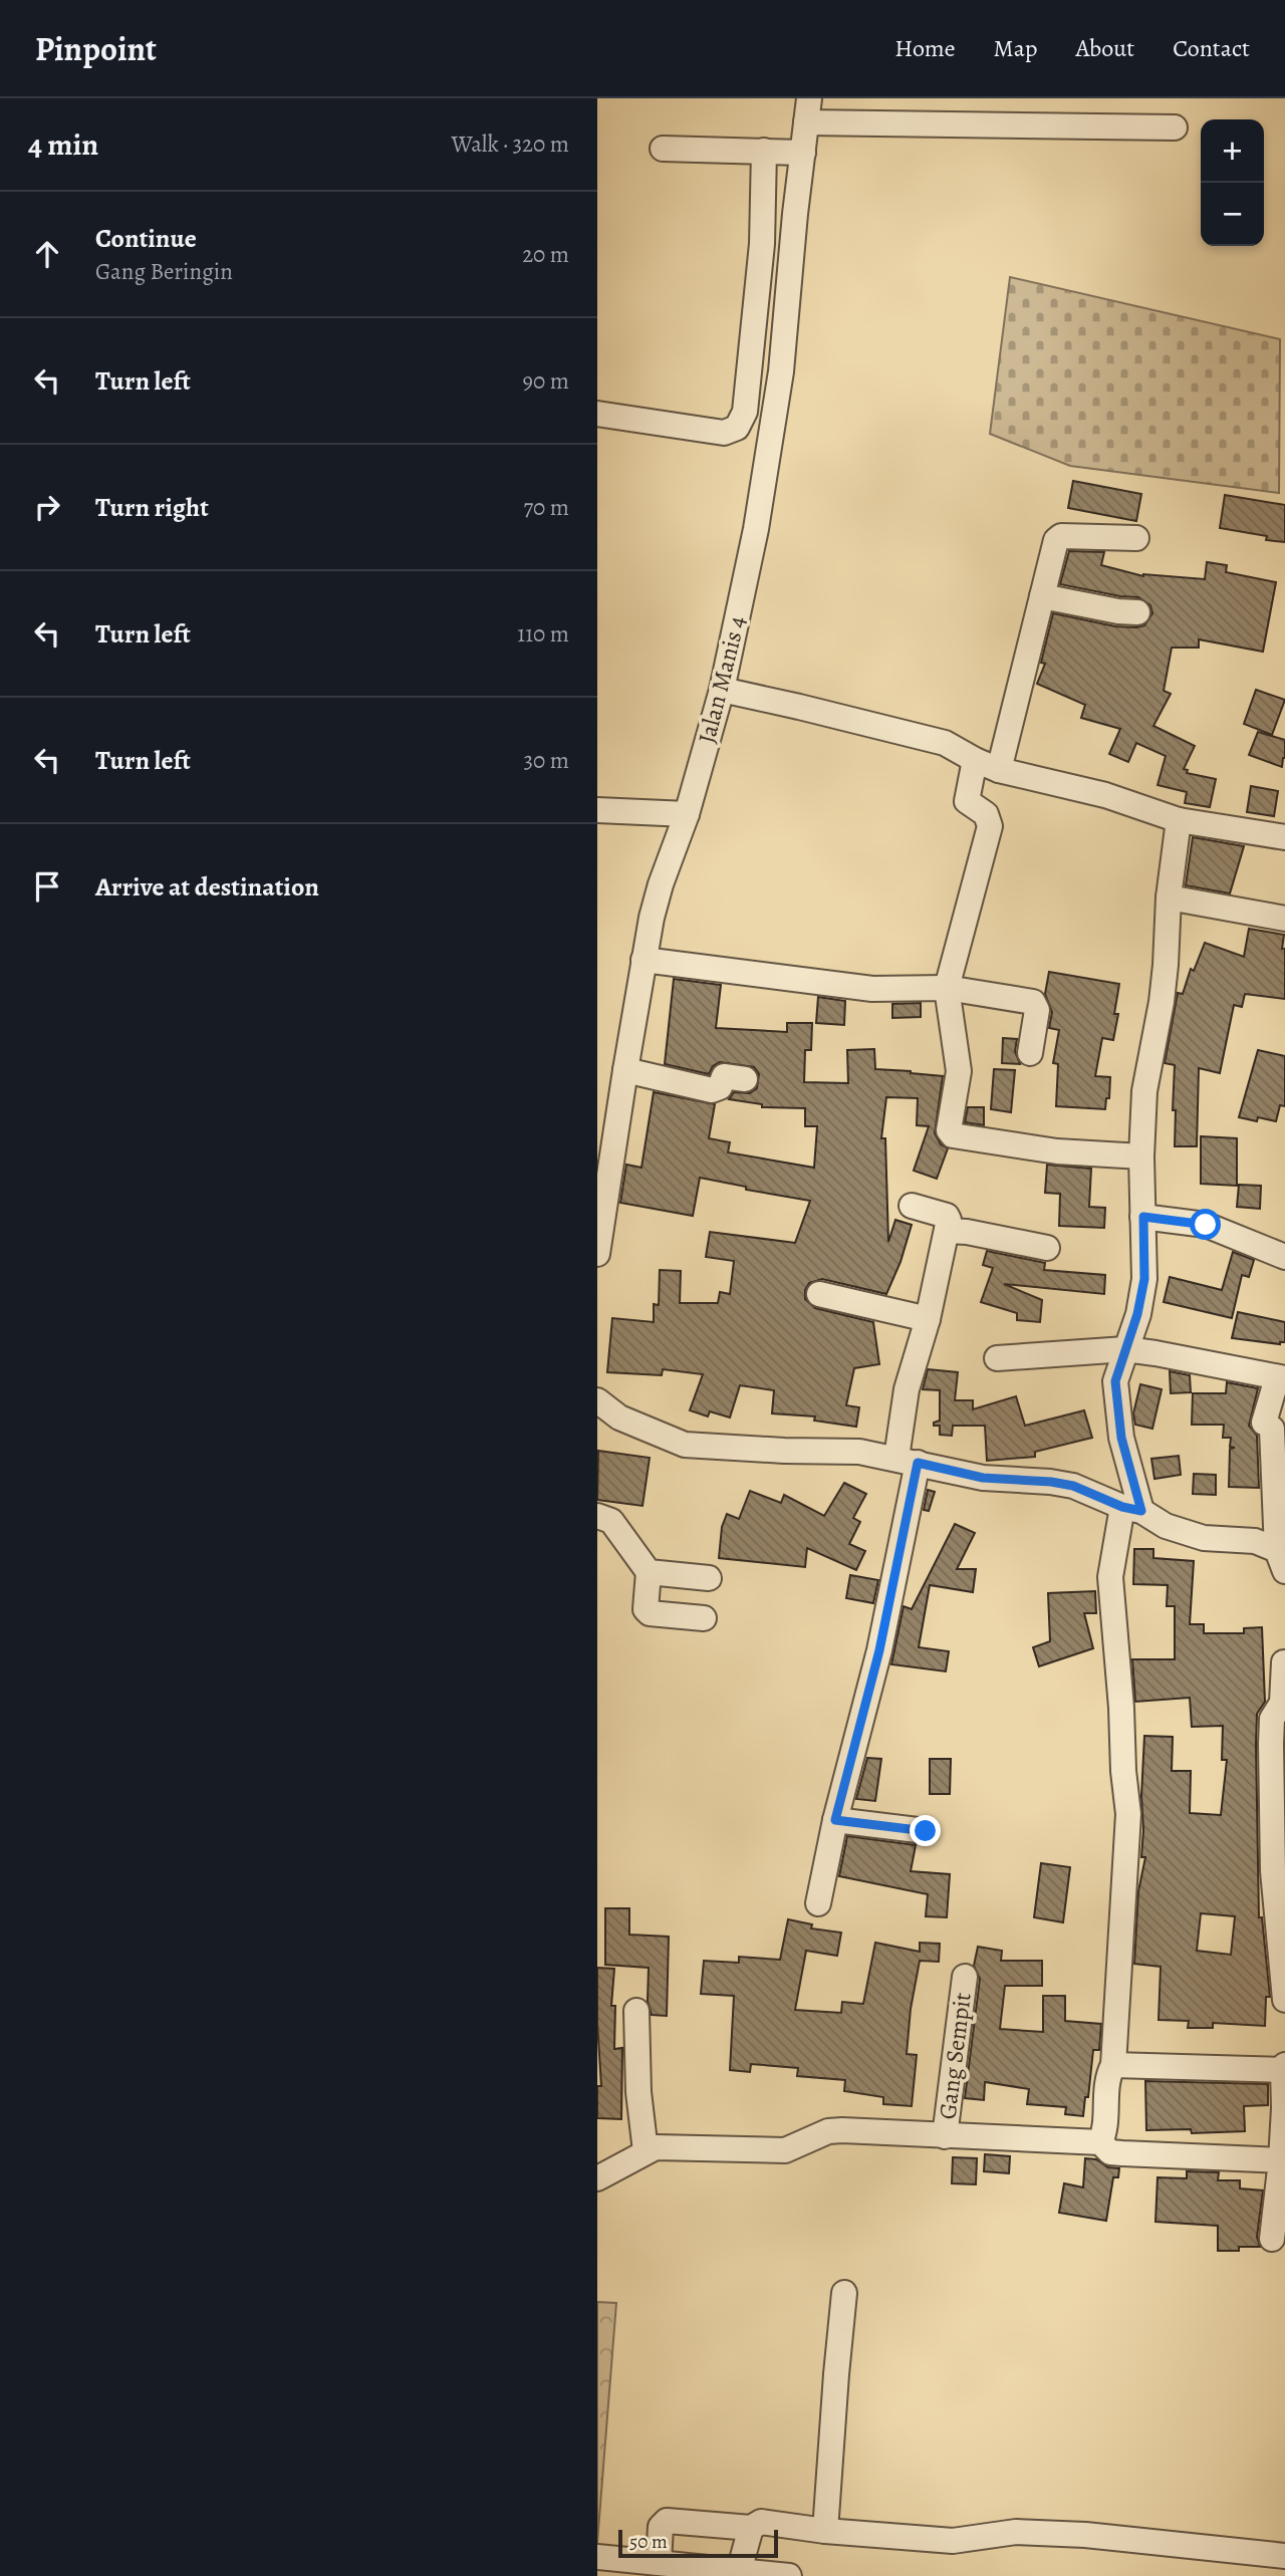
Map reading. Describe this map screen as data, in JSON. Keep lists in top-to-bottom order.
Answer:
{
  "streets": {
    "street": ["Jalan Manis 4", "Gang Sempit"]
  },
  "scale_bar": "50 m",
  "page": {
    "header": "Pinpoint",
    "nav": [
      "Home",
      "Map",
      "About",
      "Contact"
    ],
    "heading": ["4 min", "Walk · 320 m"],
    "map_buttons": ["+", "−"],
    "list": [
      ["Continue", "Gang Beringin", "20 m"],
      ["Turn left", "90 m"],
      ["Turn right", "70 m"],
      ["Turn left", "110 m"],
      ["Turn left", "30 m"],
      "Arrive at destination"
    ],
    "scale": "50 m"
  }
}
